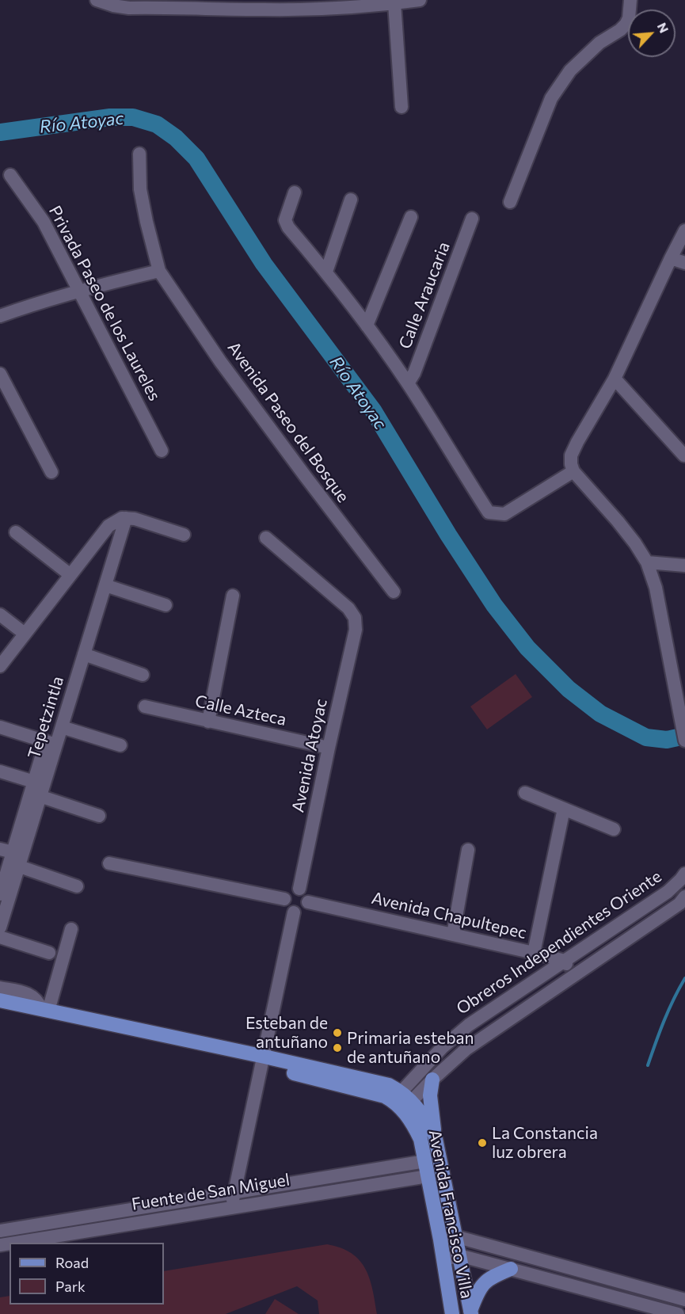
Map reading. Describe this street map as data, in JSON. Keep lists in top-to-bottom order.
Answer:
{
  "streets": {
    "main road": ["Avenida Francisco Villa"],
    "street": [
      "Calle Araucaria",
      "Privada Paseo de los Laureles",
      "Avenida Paseo del Bosque",
      "Calle Azteca",
      "Tepetzintla",
      "Avenida Atoyac",
      "Avenida Chapultepec",
      "Obreros Independientes Oriente",
      "Fuente de San Miguel"
    ]
  },
  "crossings": [
    ["Calle Azteca", "Avenida Atoyac"],
    ["Avenida Atoyac", "Avenida Chapultepec"],
    ["Avenida Chapultepec", "Obreros Independientes Oriente"],
    ["Obreros Independientes Oriente", "Avenida Francisco Villa"],
    ["Fuente de San Miguel", "Avenida Francisco Villa"]
  ],
  "water": ["Río Atoyac"],
  "places": ["Esteban de antuñano", "Primaria esteban de antuñano", "La Constancia luz obrera"],
  "legend": ["Road", "Park"],
  "north": "top right"
}
